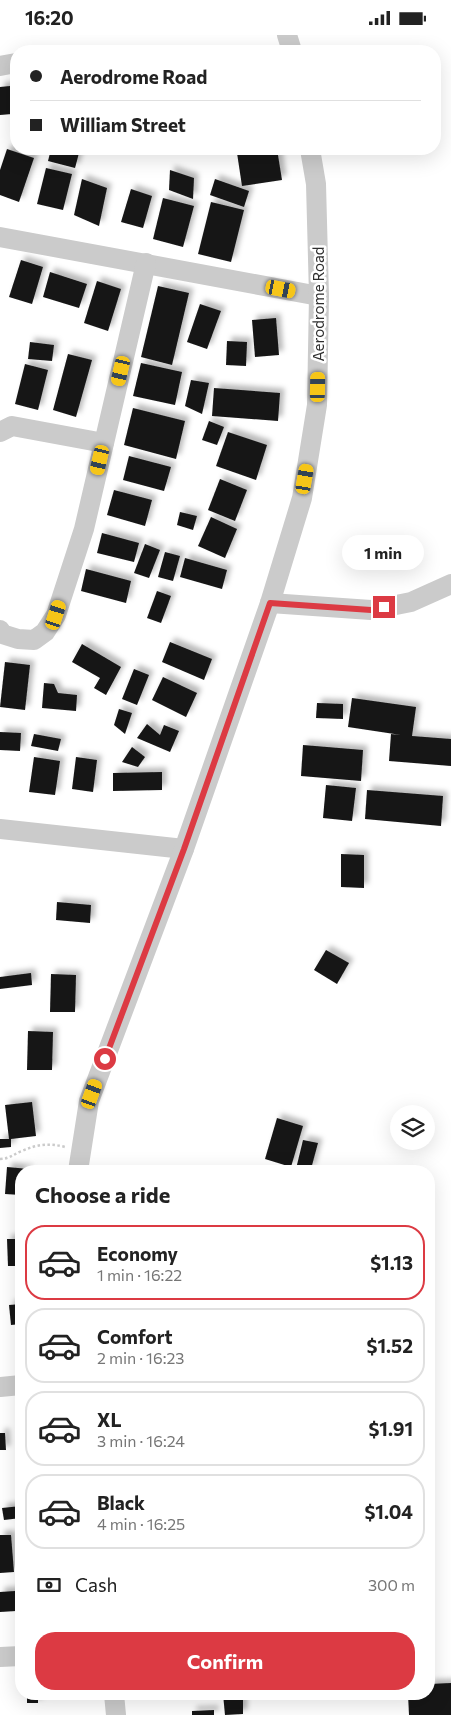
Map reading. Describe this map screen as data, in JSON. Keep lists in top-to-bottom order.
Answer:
{
  "streets": {
    "street": ["Aerodrome Road"]
  },
  "page": {
    "status": "16:20",
    "banner": ["Aerodrome Road", "William Street"],
    "bubble": "1 min",
    "heading": "Choose a ride",
    "list": [
      {
        "name": "Economy",
        "note": "1 min · 16:22",
        "value": "$1.13"
      },
      {
        "name": "Comfort",
        "note": "2 min · 16:23",
        "value": "$1.52"
      },
      {
        "name": "XL",
        "note": "3 min · 16:24",
        "value": "$1.91"
      },
      {
        "name": "Black",
        "note": "4 min · 16:25",
        "value": "$1.04"
      }
    ],
    "pay": ["Cash", "300 m"],
    "buttons": "Confirm"
  }
}
